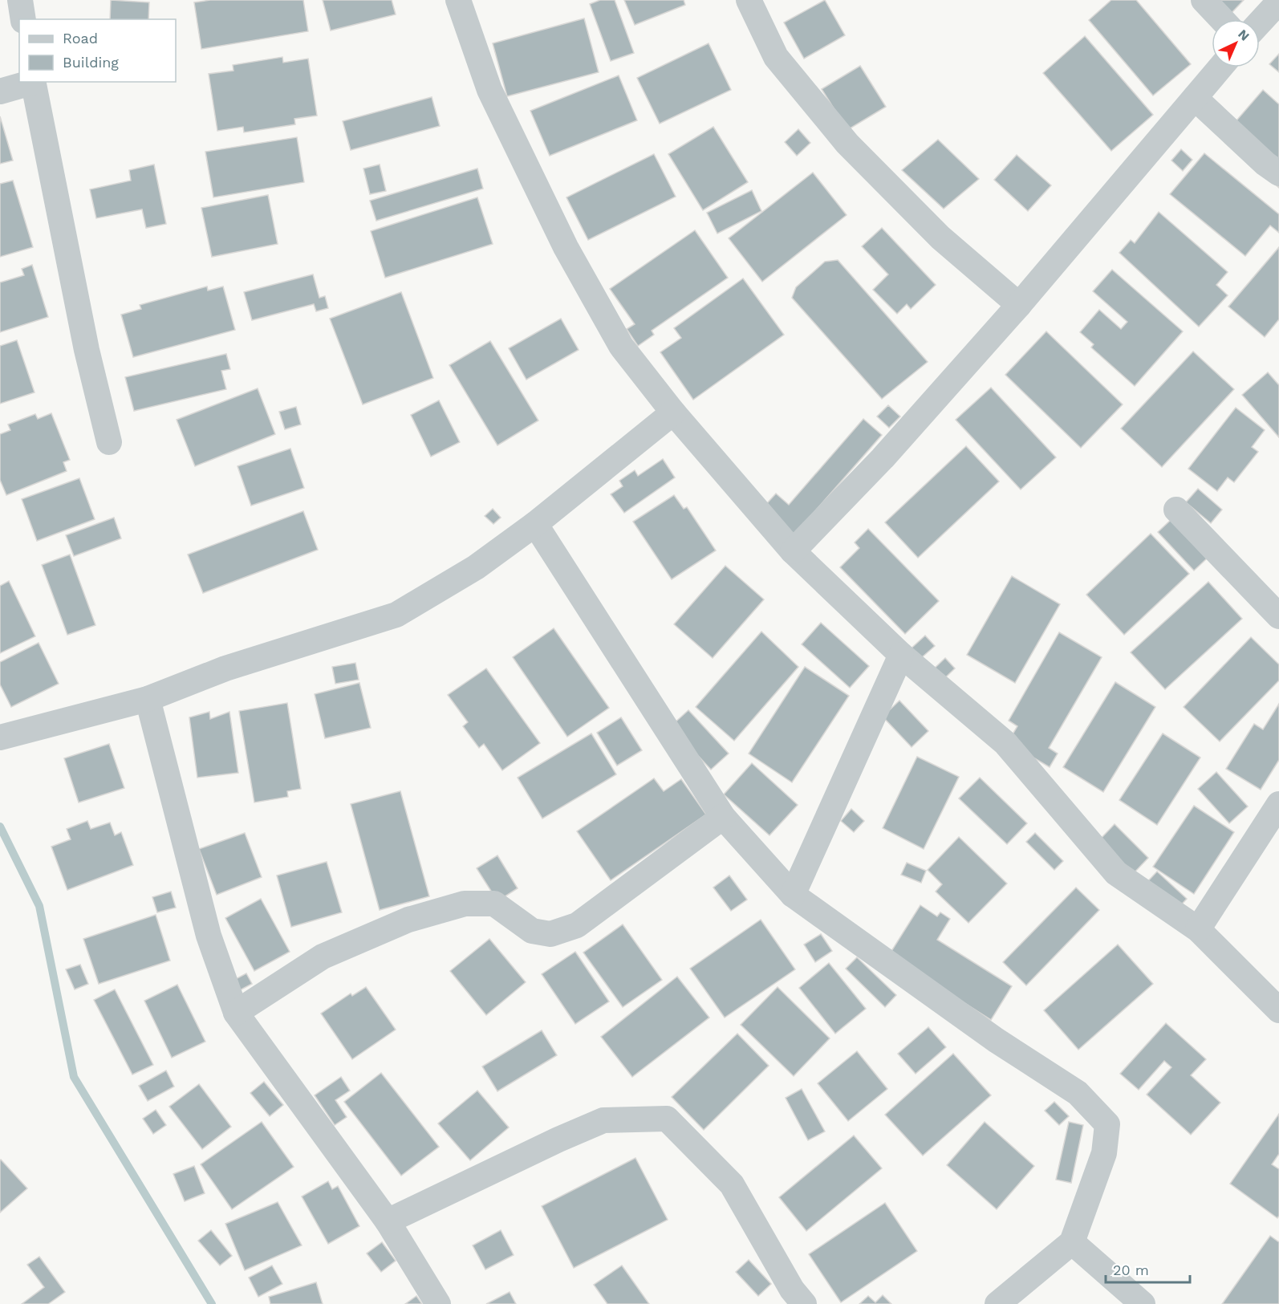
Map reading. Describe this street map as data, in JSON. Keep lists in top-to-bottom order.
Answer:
{
  "legend": ["Road", "Building"],
  "scale_bar": "20 m",
  "north": "top right"
}
